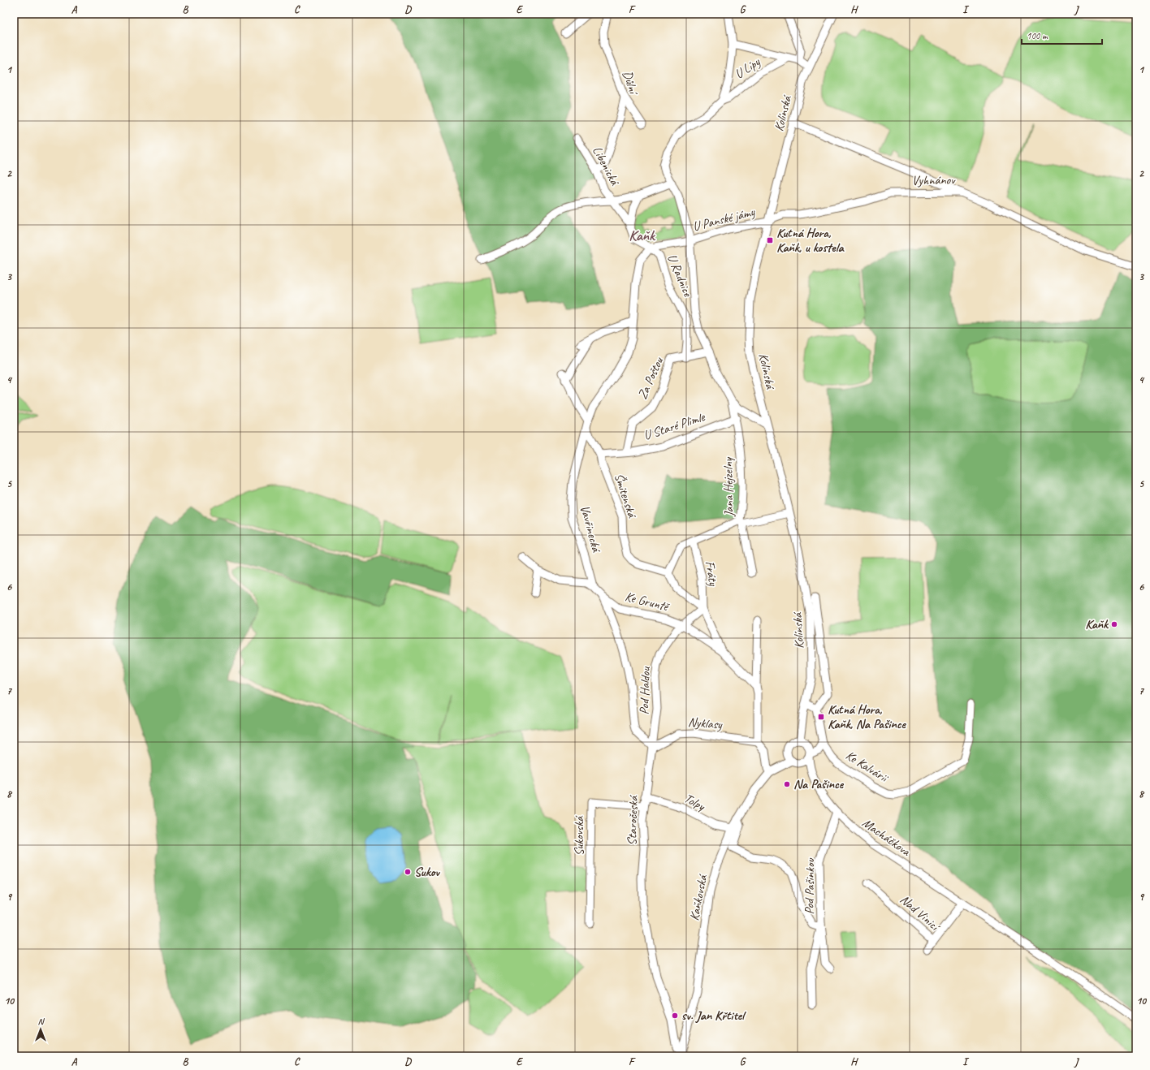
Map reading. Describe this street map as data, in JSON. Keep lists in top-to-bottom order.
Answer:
{
  "streets": {
    "street": [
      "U Lípy",
      "Důlní",
      "Kolínská",
      "Libenická",
      "Vyhnánov",
      "U Panské jámy",
      "U Radnice",
      "Za Poštou",
      "U Staré Plimle",
      "Jana Hejzelny",
      "Šmitenská",
      "Vavřinecká",
      "Fráty",
      "Ke Gruntě",
      "Pod Haldou",
      "Nyklasy",
      "Ke Kalvárii",
      "Tolpy",
      "Staročeská",
      "Sukovská",
      "Macháčkova",
      "Pod Pašinkou",
      "Kaňkovská",
      "Nad Vinicí"
    ]
  },
  "crossings": [
    ["U Lípy", "Kolínská"],
    ["U Lípy", "U Panské jámy"],
    ["Důlní", "Libenická"],
    ["Kolínská", "Vyhnánov"],
    ["Kolínská", "U Panské jámy"],
    ["Kolínská", "U Radnice"],
    ["Kolínská", "Jana Hejzelny"],
    ["Kolínská", "Kaňkovská"],
    ["Libenická", "U Panské jámy"],
    ["Libenická", "U Radnice"],
    ["Libenická", "Vavřinecká"],
    ["Vyhnánov", "U Panské jámy"],
    ["U Panské jámy", "U Radnice"],
    ["U Panské jámy", "Vavřinecká"],
    ["U Radnice", "Za Poštou"],
    ["U Radnice", "Jana Hejzelny"],
    ["U Radnice", "Vavřinecká"],
    ["Za Poštou", "U Staré Plimle"],
    ["U Staré Plimle", "Jana Hejzelny"],
    ["U Staré Plimle", "Šmitenská"],
    ["U Staré Plimle", "Vavřinecká"],
    ["Šmitenská", "Vavřinecká"],
    ["Vavřinecká", "Ke Gruntě"],
    ["Fráty", "Ke Gruntě"],
    ["Ke Gruntě", "Pod Haldou"],
    ["Pod Haldou", "Nyklasy"],
    ["Pod Haldou", "Staročeská"],
    ["Nyklasy", "Staročeská"],
    ["Tolpy", "Staročeská"],
    ["Tolpy", "Kaňkovská"],
    ["Staročeská", "Sukovská"],
    ["Staročeská", "Kaňkovská"],
    ["Macháčkova", "Pod Pašinkou"],
    ["Macháčkova", "Nad Vinicí"],
    ["Pod Pašinkou", "Kaňkovská"]
  ],
  "districts": ["Kaňk"],
  "places": {
    "transit": ["Kutná Hora, Kaňk, u kostela", "Kutná Hora, Kaňk, Na Pašince"],
    "other": [
      "Kaňk",
      "Na Pašince",
      "Sukov",
      "sv. Jan Křtitel"
    ]
  },
  "scale_bar": "100 m",
  "north": "top",
  "grid": {
    "columns": [
      "A",
      "B",
      "C",
      "D",
      "E",
      "F",
      "G",
      "H",
      "I",
      "J"
    ],
    "rows": [
      "1",
      "2",
      "3",
      "4",
      "5",
      "6",
      "7",
      "8",
      "9",
      "10"
    ]
  }
}
